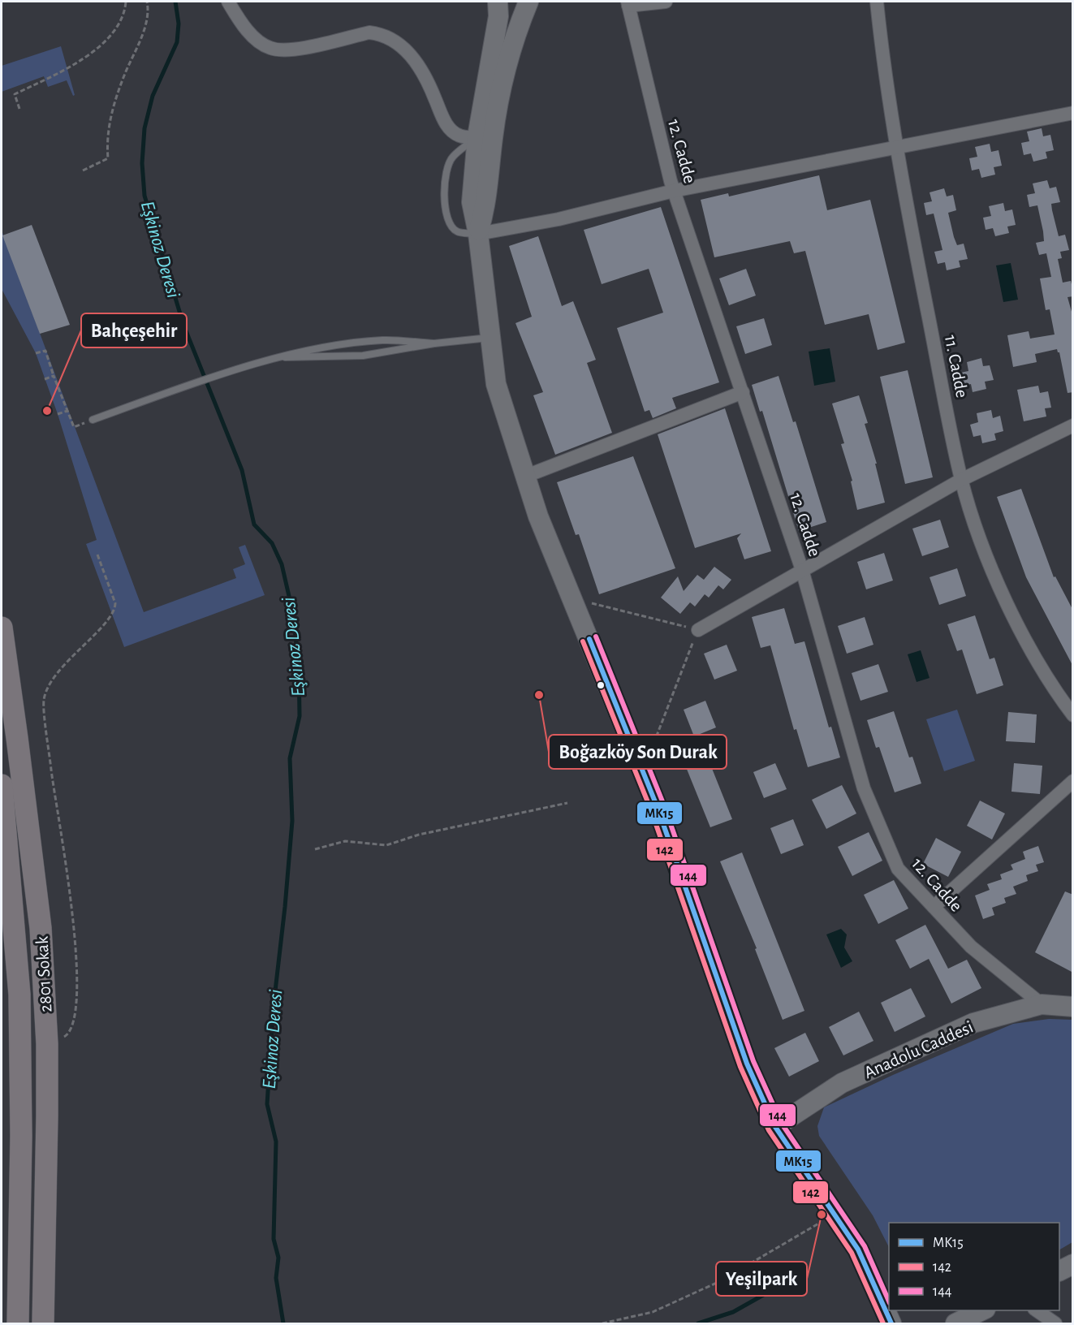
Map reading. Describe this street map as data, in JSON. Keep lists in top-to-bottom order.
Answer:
{
  "streets": {
    "main road": ["2801 Sokak"],
    "street": ["12. Cadde", "11. Cadde", "Anadolu Caddesi"]
  },
  "crossings": [
    ["12. Cadde", "Anadolu Caddesi"]
  ],
  "water": ["Eşkinoz Deresi"],
  "places": ["Bahçeşehir", "Boğazköy Son Durak", "Yeşilpark"],
  "lines": ["transit line 144", "transit line MK15", "transit line 142"],
  "legend": ["MK15", "142", "144"]
}
